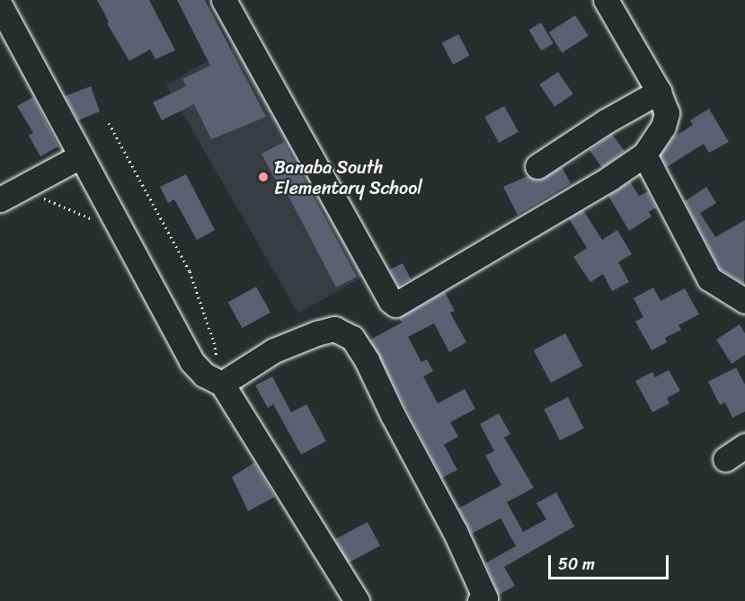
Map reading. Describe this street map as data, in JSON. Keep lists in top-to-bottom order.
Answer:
{
  "places": ["Banaba South Elementary School"],
  "scale_bar": "50 m"
}
